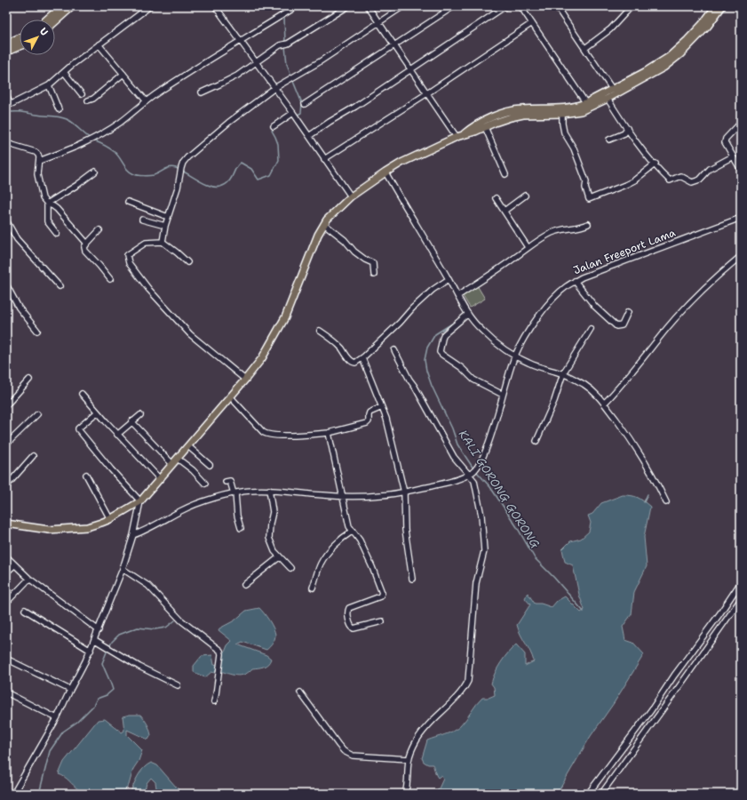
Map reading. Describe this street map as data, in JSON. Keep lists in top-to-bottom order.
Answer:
{
  "streets": {
    "street": ["Jalan Freeport Lama"]
  },
  "water": ["KALI GORONG GORONG"],
  "north": "top right"
}
